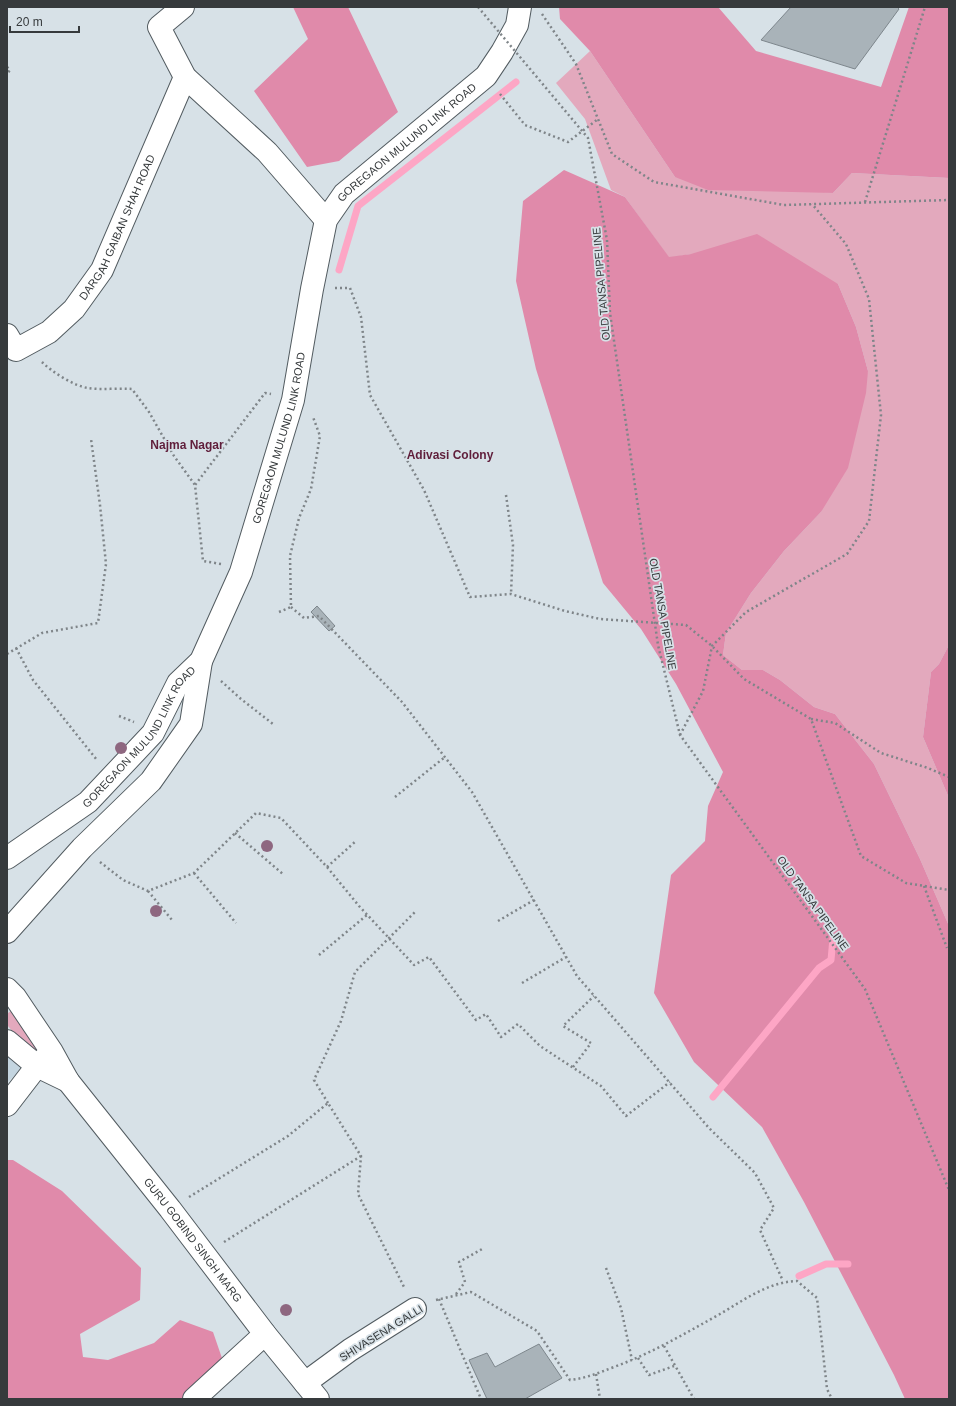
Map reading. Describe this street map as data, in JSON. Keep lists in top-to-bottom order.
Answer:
{
  "streets": {
    "street": [
      "GOREGAON MULUND LINK ROAD",
      "DARGAH GAIBAN SHAH ROAD",
      "GURU GOBIND SINGH MARG",
      "SHIVASENA GALLI"
    ],
    "path": ["OLD TANSA PIPELINE"]
  },
  "crossings": [
    ["GURU GOBIND SINGH MARG", "SHIVASENA GALLI"]
  ],
  "districts": ["Najma Nagar", "Adivasi Colony"],
  "scale_bar": "20 m"
}
